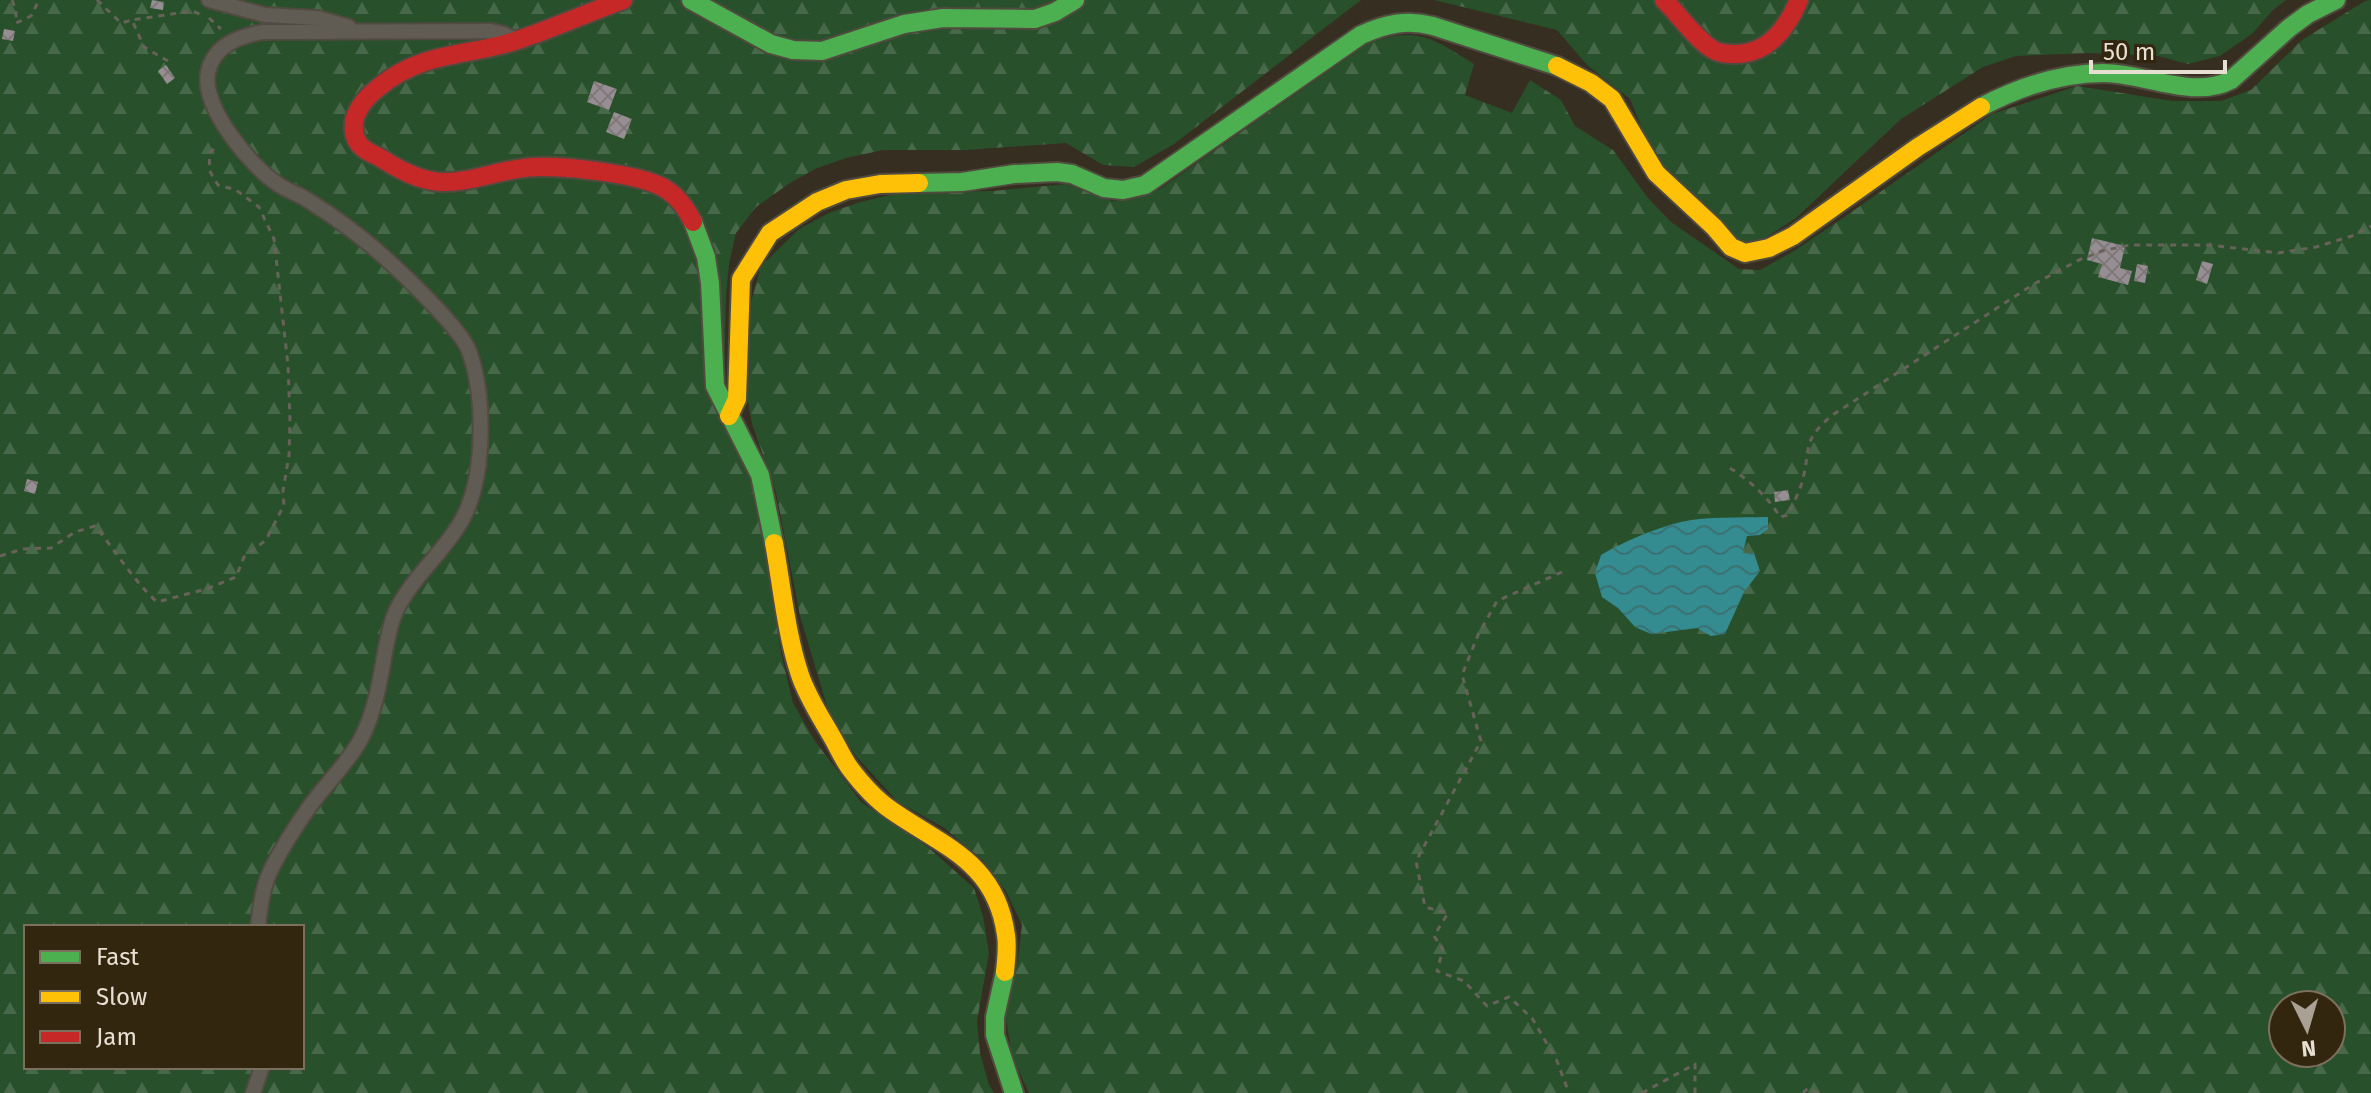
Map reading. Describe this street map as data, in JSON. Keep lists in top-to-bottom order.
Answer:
{
  "legend": ["Fast", "Slow", "Jam"],
  "scale_bar": "50 m",
  "north": "bottom"
}
